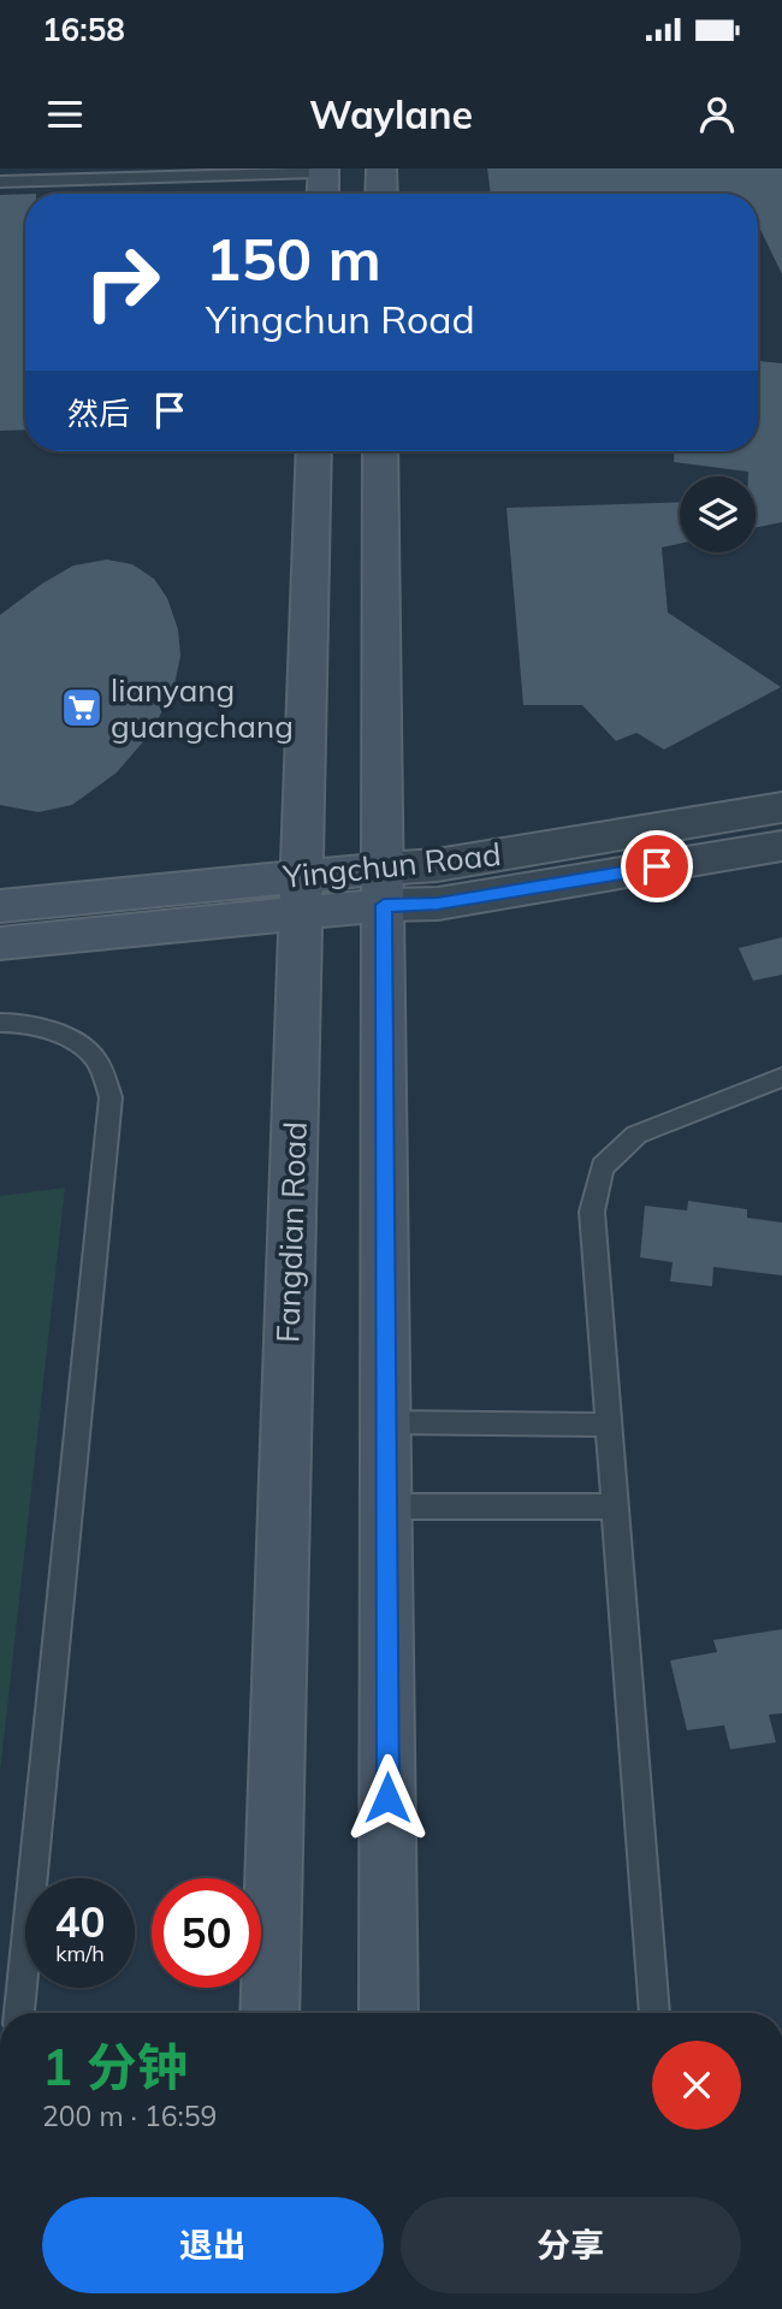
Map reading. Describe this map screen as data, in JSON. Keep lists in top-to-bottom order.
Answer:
{
  "streets": {
    "main road": ["Yingchun Road", "Fangdian Road"]
  },
  "crossings": [
    ["Yingchun Road", "Fangdian Road"]
  ],
  "places": {
    "supermarket": ["lianyang guangchang"]
  },
  "page": {
    "status": "16:58",
    "header": "Waylane",
    "turn": ["150 m", "Yingchun Road"],
    "then": "然后",
    "speed": "40 km/h",
    "limit": "50",
    "heading": ["1 分钟", "200 m · 16:59"],
    "buttons": ["退出", "分享"]
  }
}
